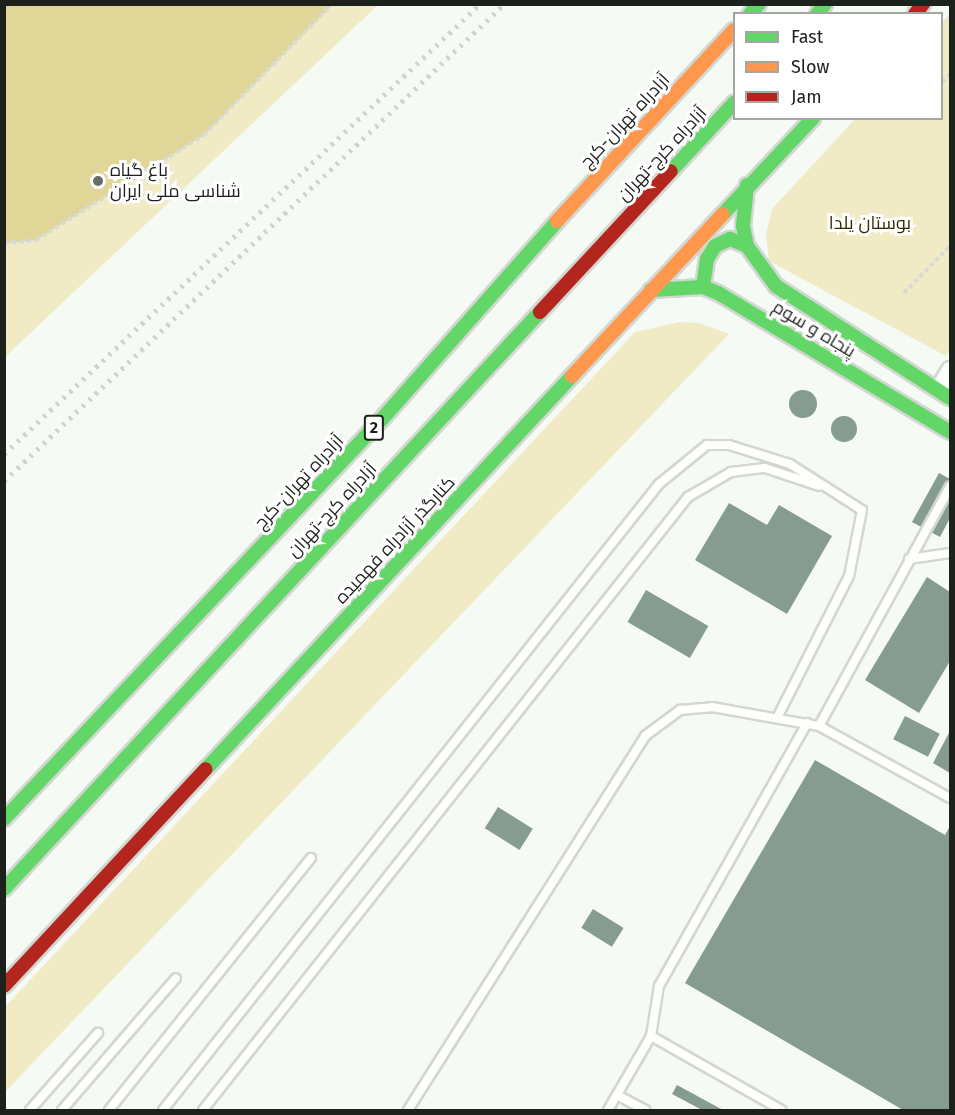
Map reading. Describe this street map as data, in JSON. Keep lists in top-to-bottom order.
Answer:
{
  "streets": {
    "main road": [
      "آزادراه تهران-کرج",
      "آزادراه کرج-تهران",
      "پنجاه و سوم",
      "2",
      "کنارگذر آزادراه فهمیده"
    ]
  },
  "parks": ["بوستان یلدا"],
  "places": ["باغ گیاه‌ شناسی ملی ایران"],
  "legend": ["Fast", "Slow", "Jam"]
}
